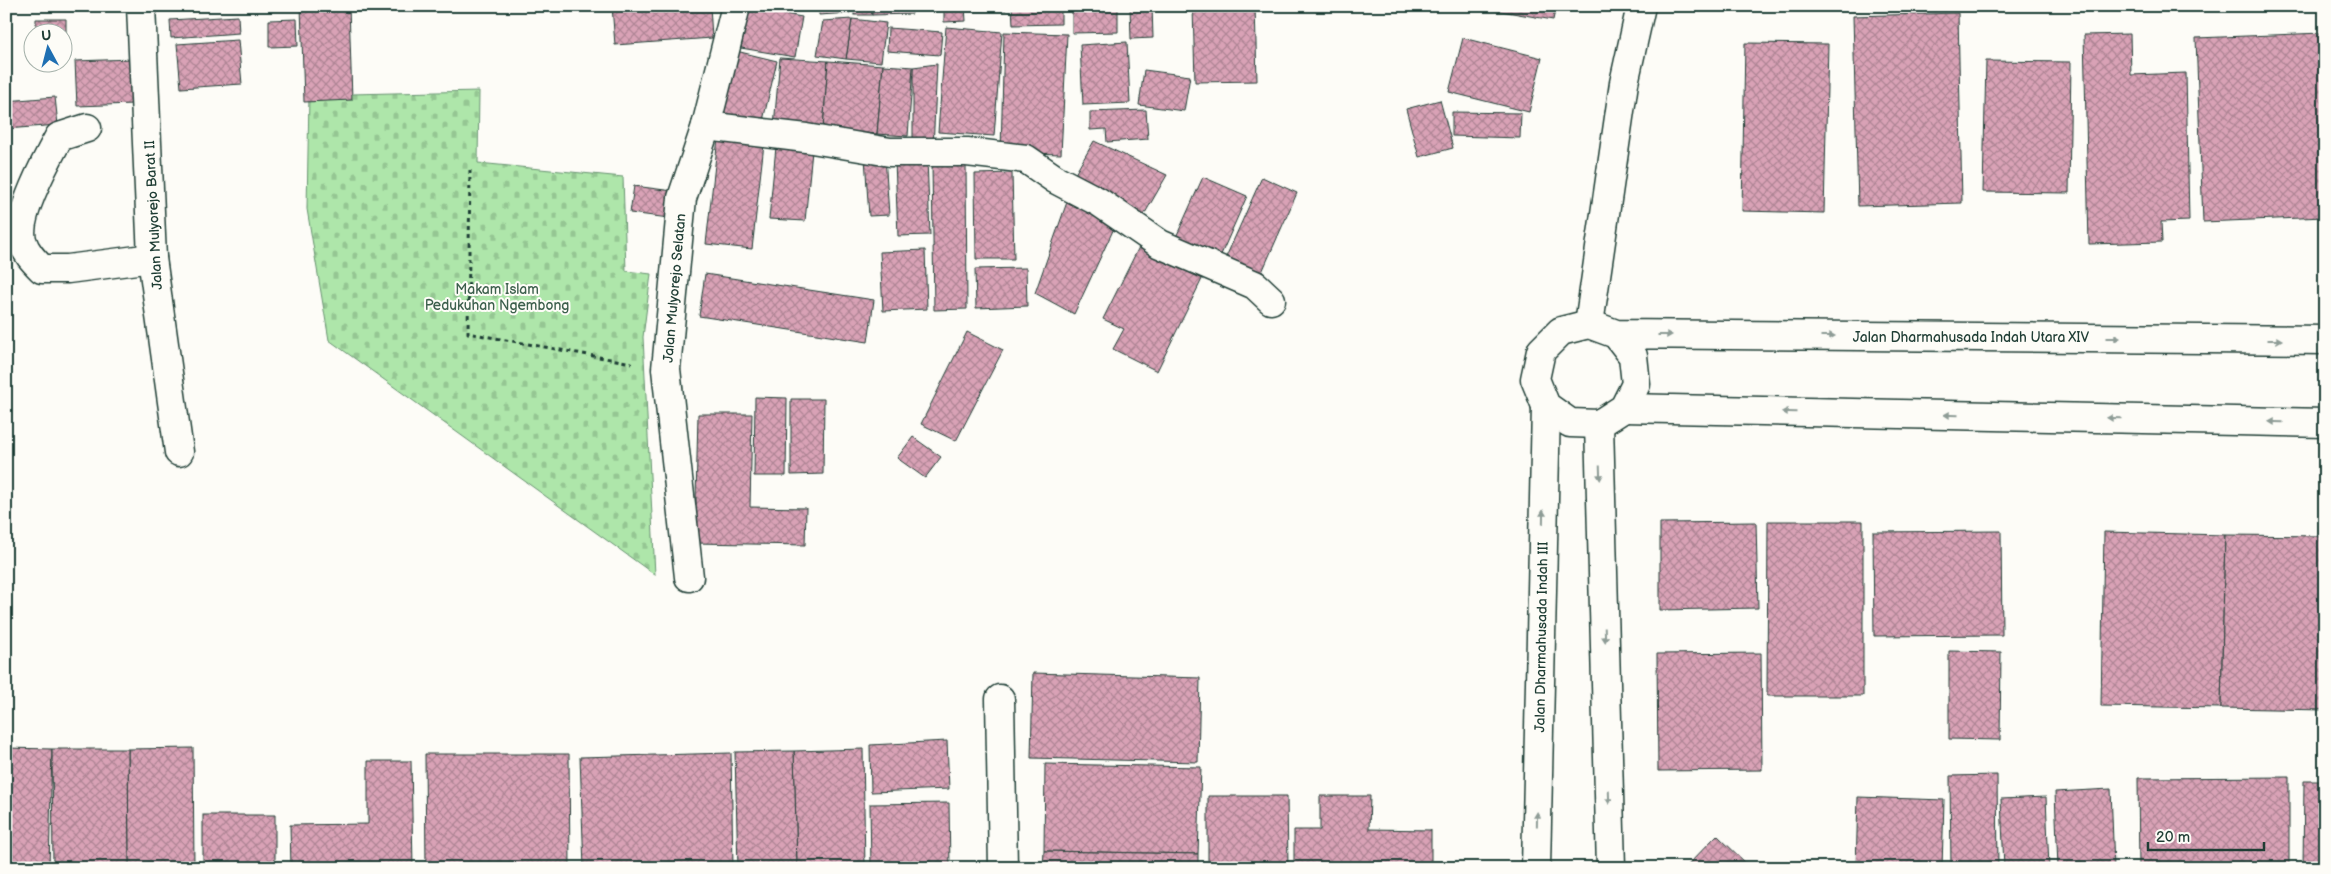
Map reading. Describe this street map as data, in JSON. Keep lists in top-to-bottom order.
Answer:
{
  "streets": {
    "street": [
      "Jalan Mulyorejo Barat II",
      "Jalan Mulyorejo Selatan",
      "Jalan Dharmahusada Indah Utara XIV",
      "Jalan Dharmahusada Indah III"
    ]
  },
  "crossings": [
    ["Jalan Dharmahusada Indah Utara XIV", "Jalan Dharmahusada Indah III"]
  ],
  "parks": ["Makam Islam Pedukuhan Ngembong"],
  "scale_bar": "20 m",
  "north": "top"
}
